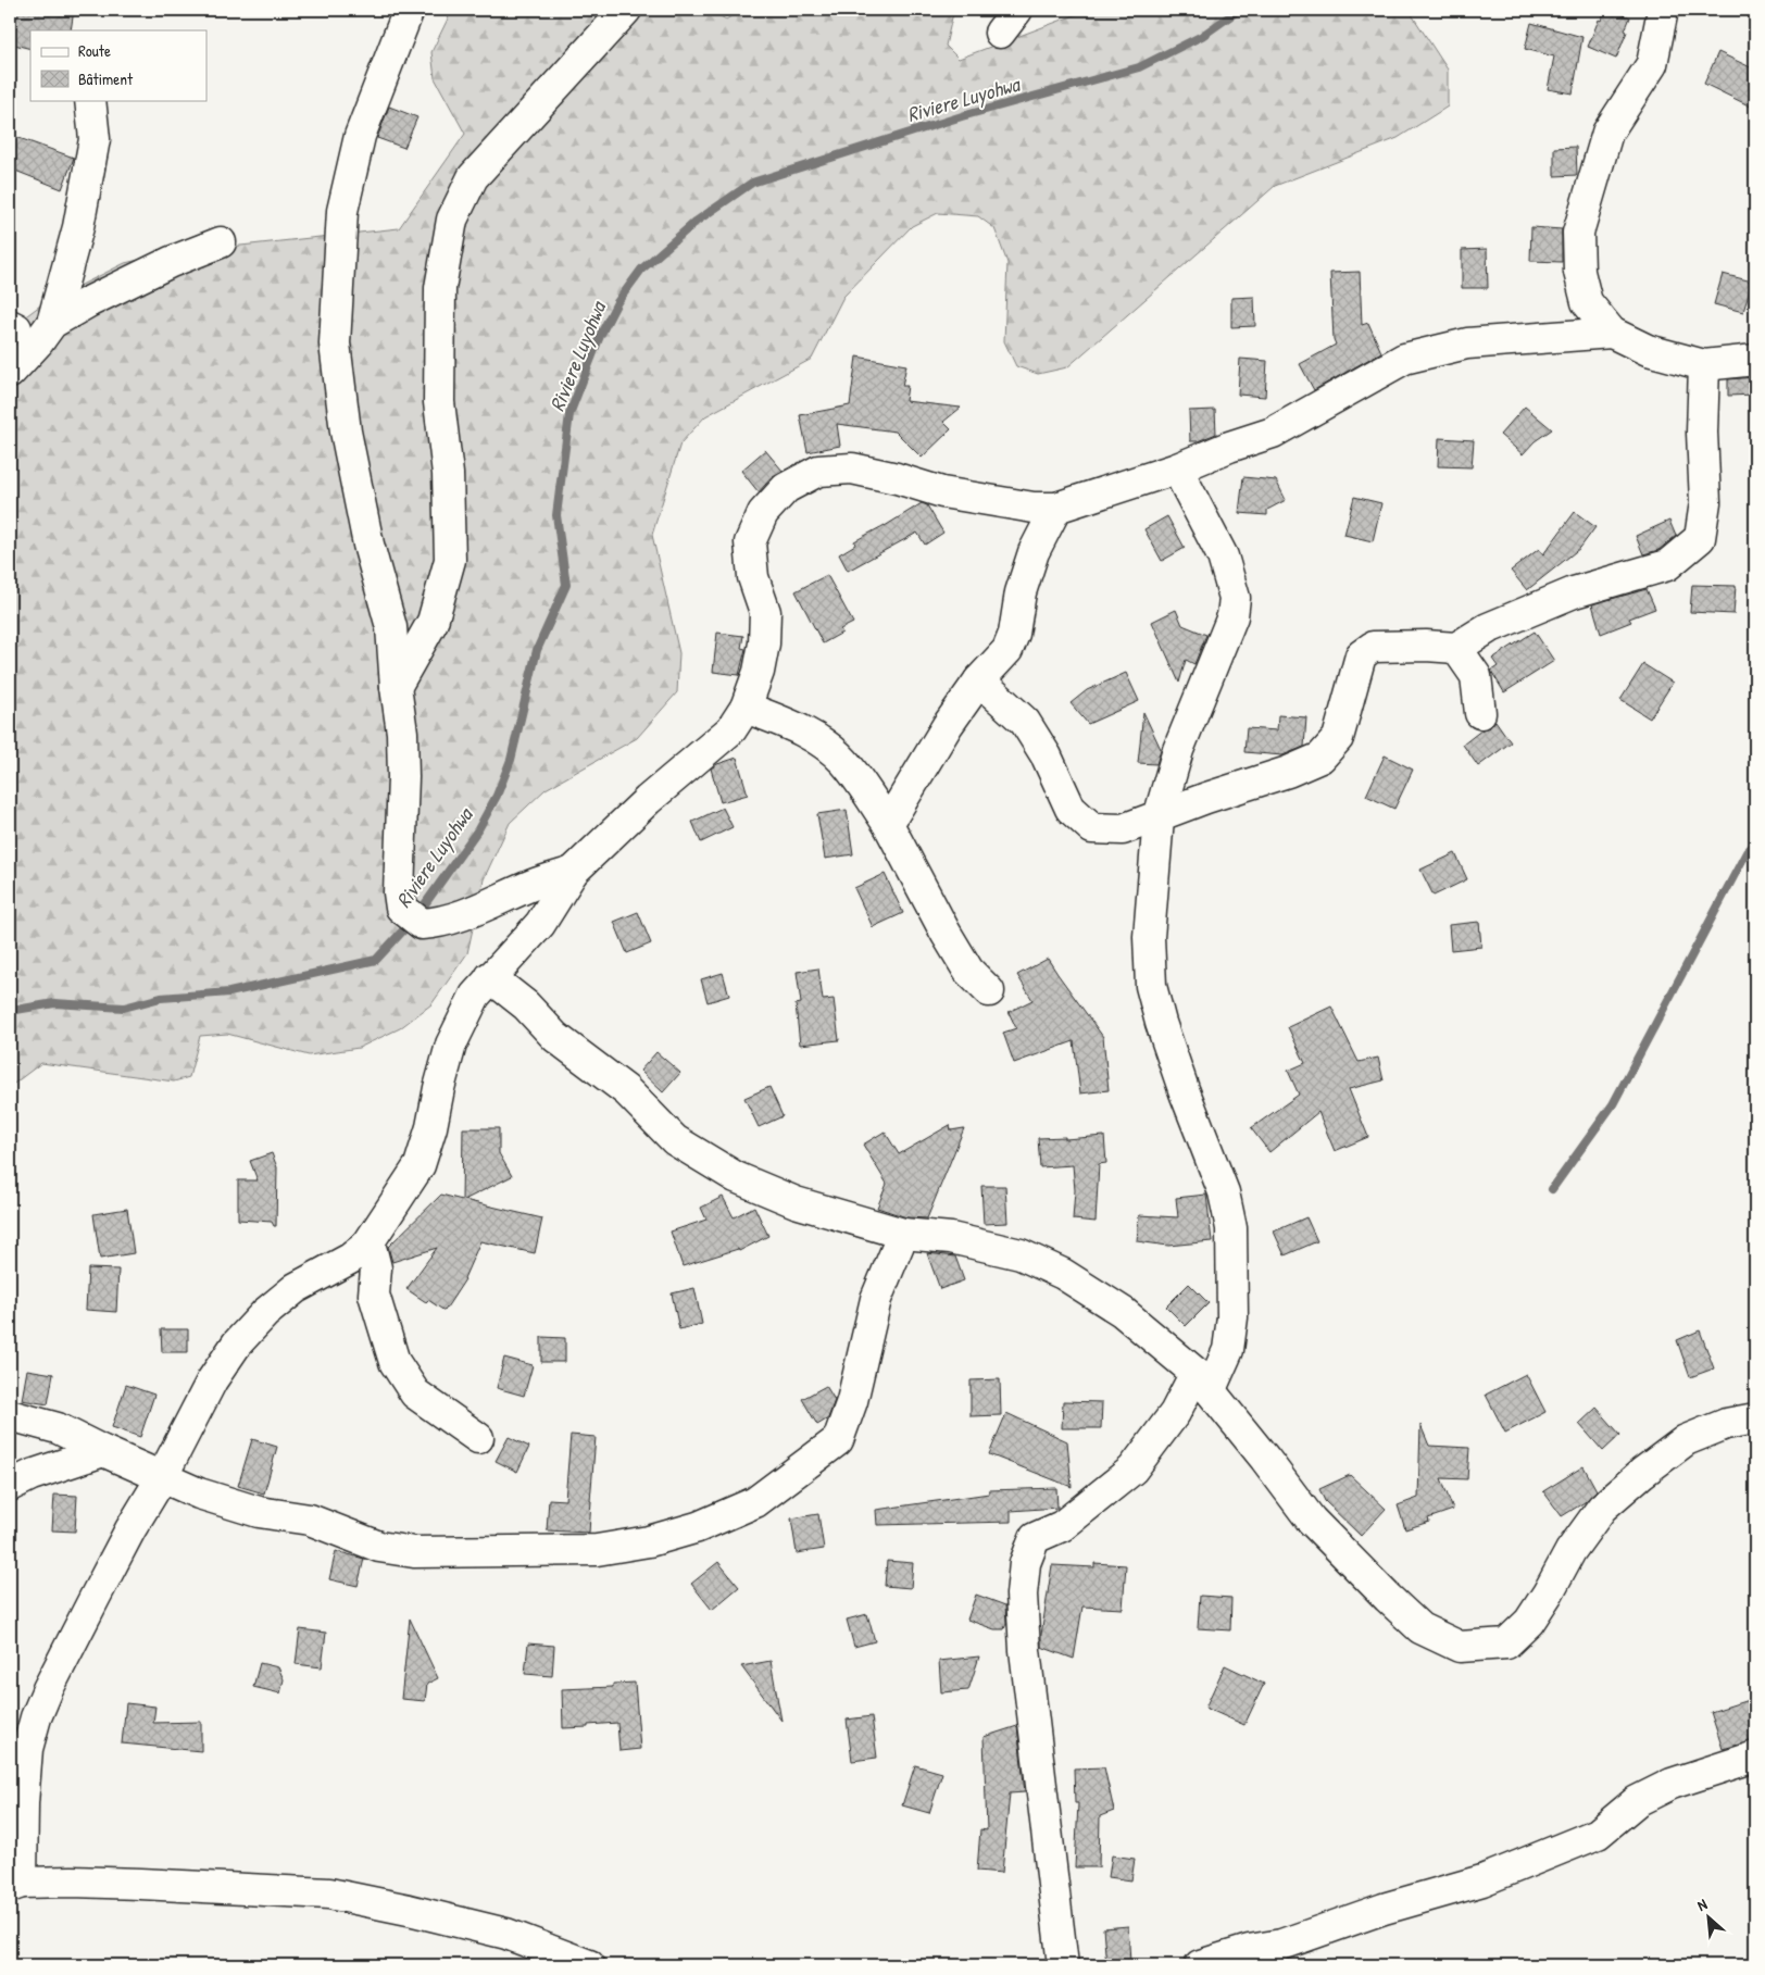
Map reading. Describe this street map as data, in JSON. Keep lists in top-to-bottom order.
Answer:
{
  "water": ["Riviere Luyohwa"],
  "legend": ["Route", "Bâtiment"],
  "north": "top left"
}
